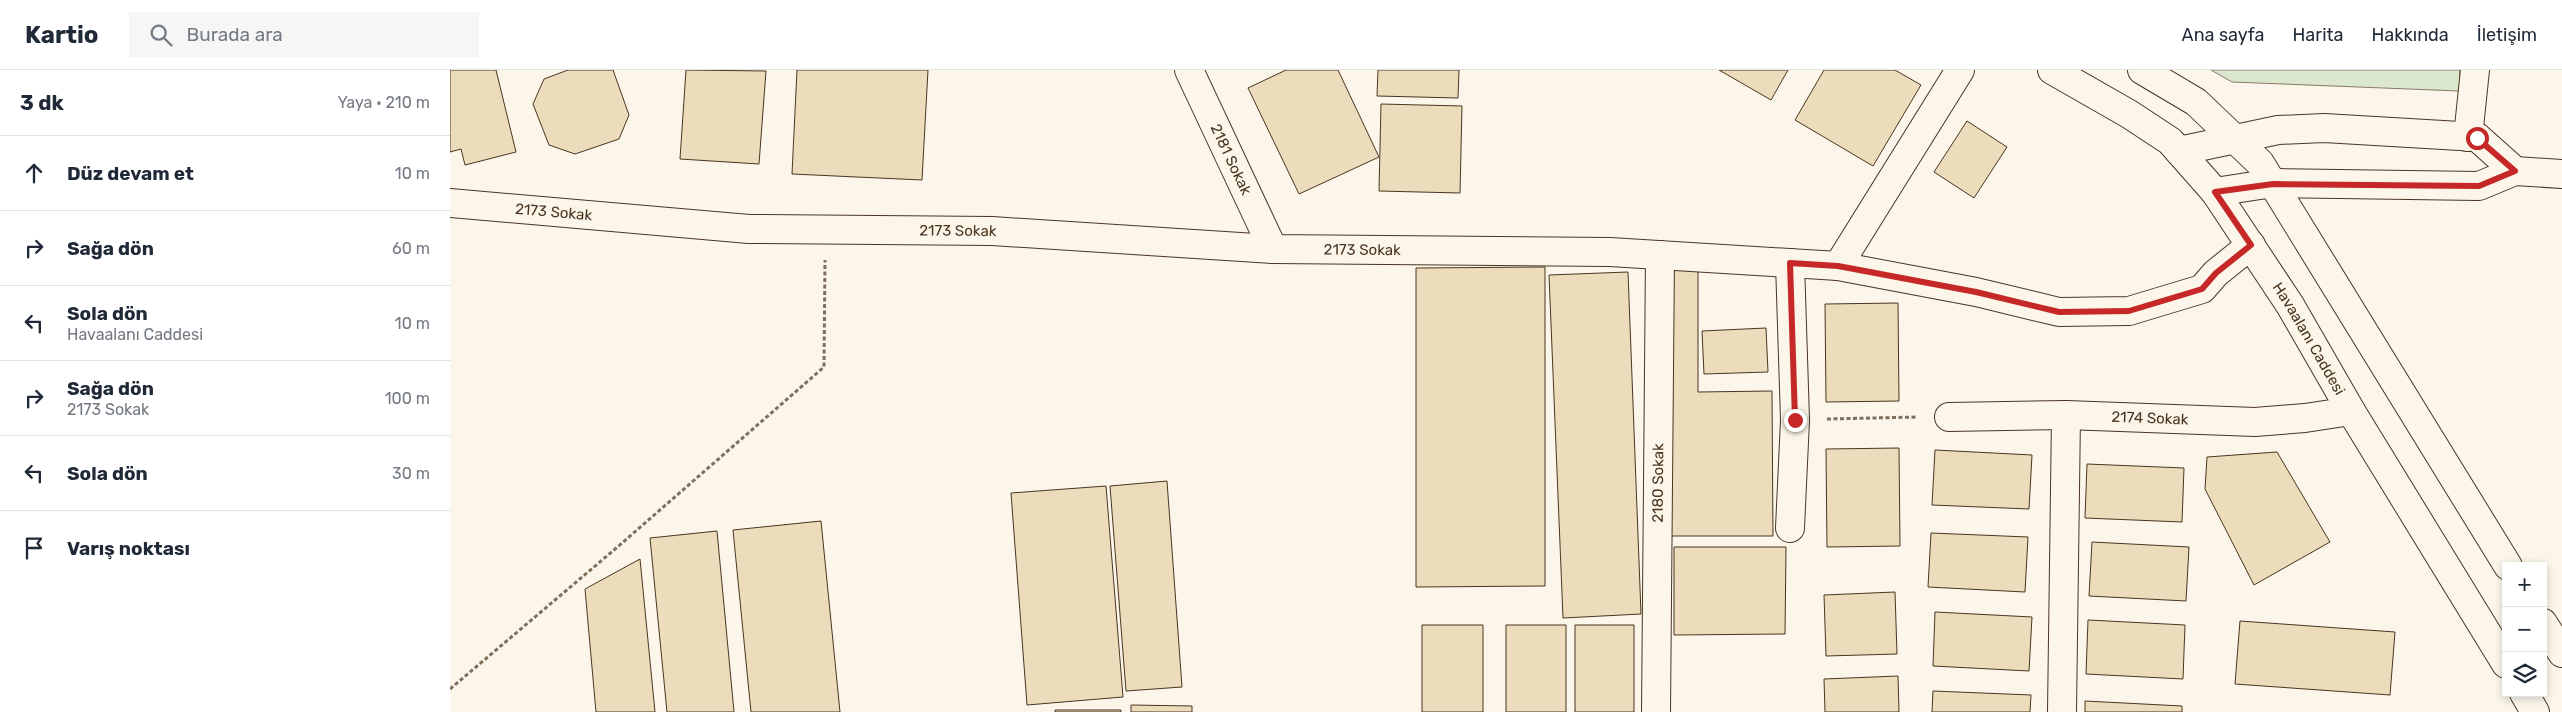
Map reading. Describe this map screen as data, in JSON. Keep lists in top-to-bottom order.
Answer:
{
  "streets": {
    "street": [
      "2181 Sokak",
      "2173 Sokak",
      "Havaalanı Caddesi",
      "2174 Sokak",
      "2180 Sokak"
    ]
  },
  "crossings": [
    ["2181 Sokak", "2173 Sokak"],
    ["2173 Sokak", "Havaalanı Caddesi"],
    ["2173 Sokak", "2180 Sokak"],
    ["Havaalanı Caddesi", "2174 Sokak"]
  ],
  "page": {
    "header": "Kartio",
    "search": "Burada ara",
    "nav": [
      "Ana sayfa",
      "Harita",
      "Hakkında",
      "İletişim"
    ],
    "heading": ["3 dk", "Yaya · 210 m"],
    "list": [
      ["Düz devam et", "10 m"],
      ["Sağa dön", "60 m"],
      ["Sola dön", "Havaalanı Caddesi", "10 m"],
      ["Sağa dön", "2173 Sokak", "100 m"],
      ["Sola dön", "30 m"],
      "Varış noktası"
    ],
    "map_buttons": ["+", "−"]
  }
}
